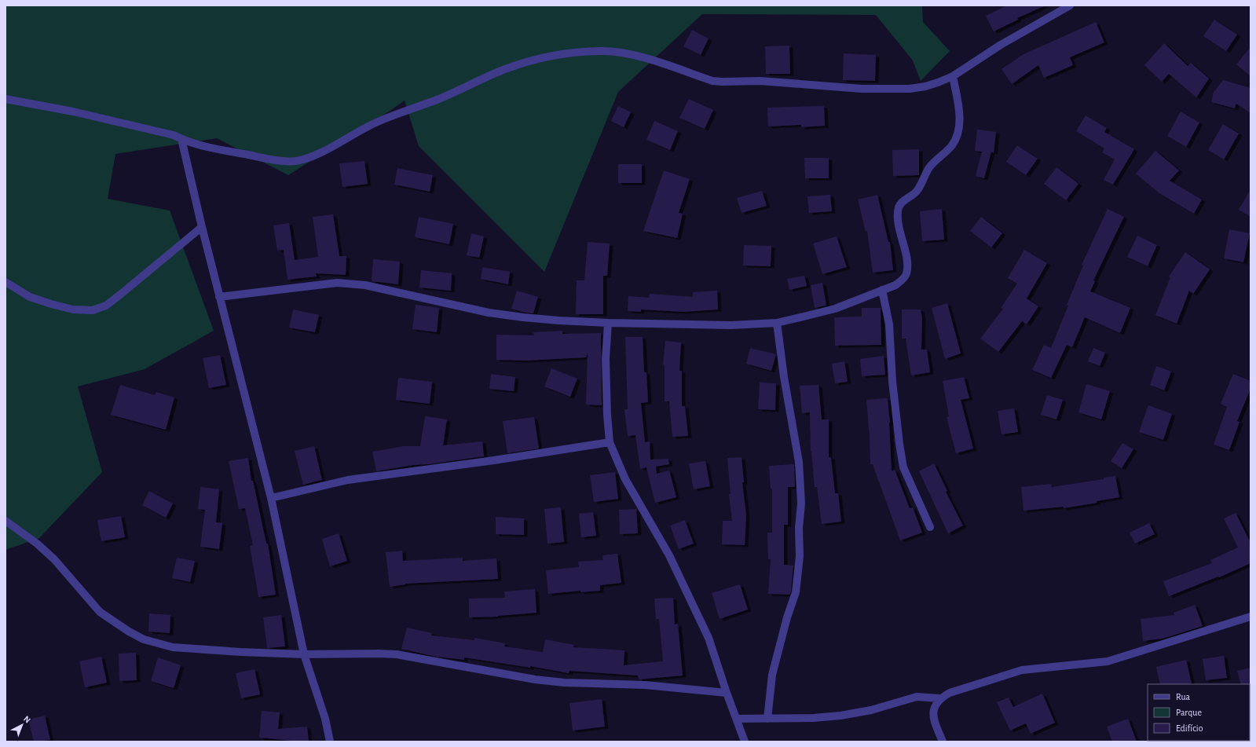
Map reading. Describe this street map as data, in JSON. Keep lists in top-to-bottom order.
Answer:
{
  "legend": ["Rua", "Parque", "Edifício"],
  "north": "top right"
}
